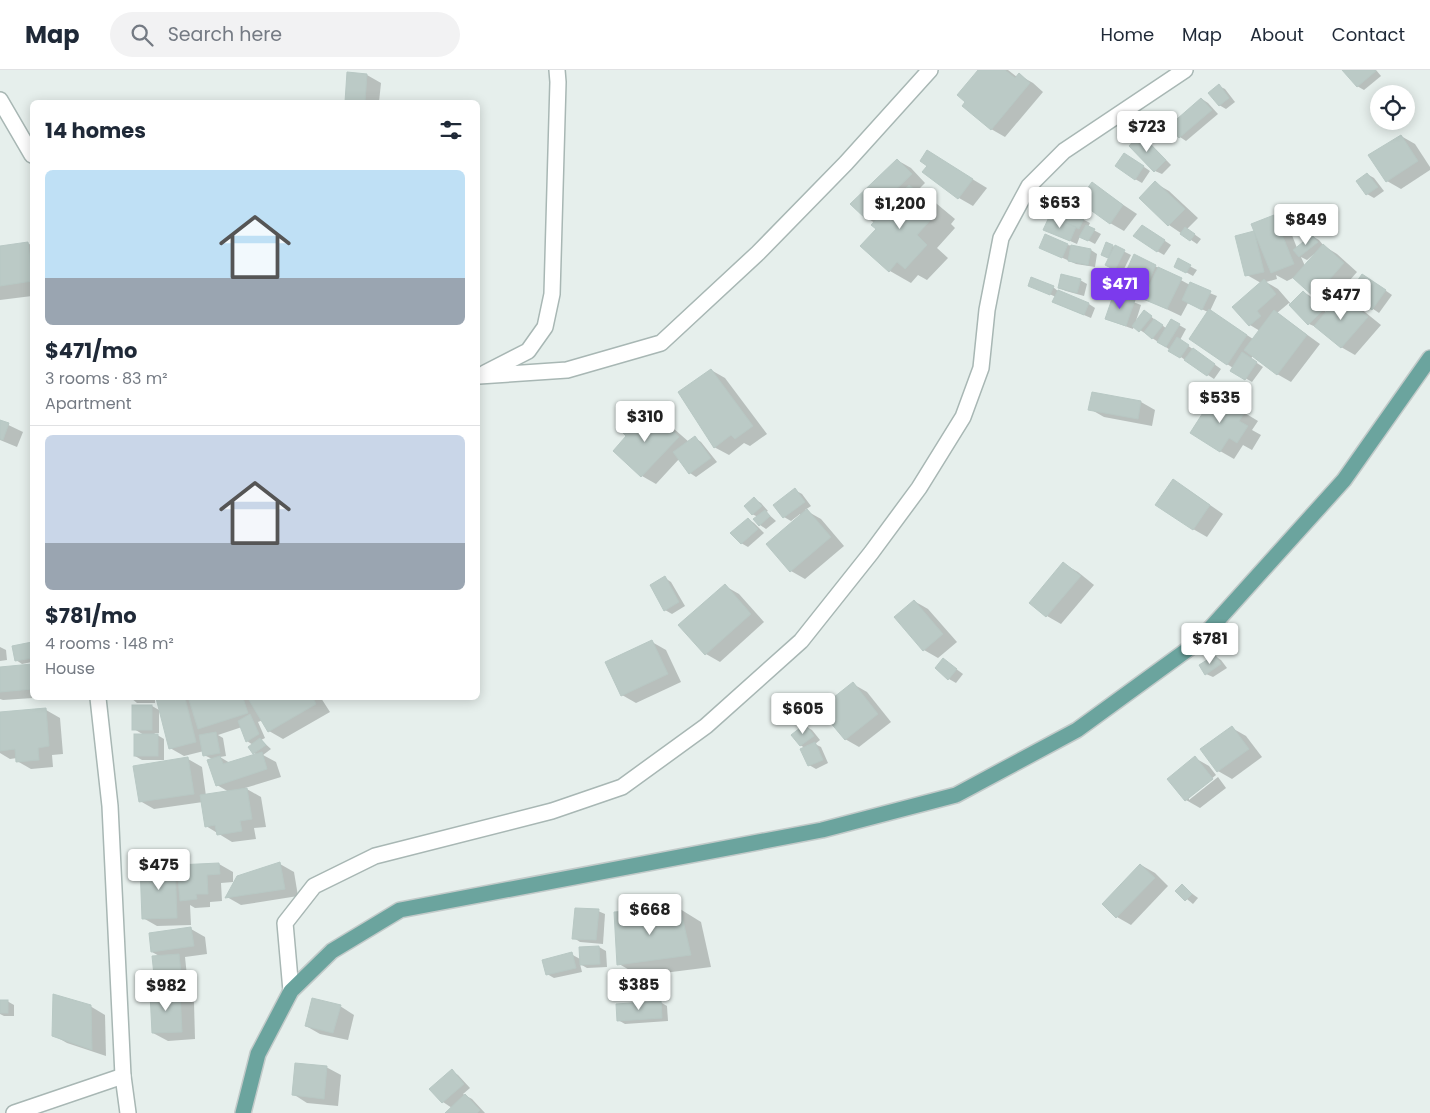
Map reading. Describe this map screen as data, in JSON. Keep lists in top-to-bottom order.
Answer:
{
  "page": {
    "header": "Map",
    "search": "Search here",
    "nav": [
      "Home",
      "Map",
      "About",
      "Contact"
    ],
    "heading": "14 homes",
    "price": [
      "$723",
      "$653",
      "$1,200",
      "$849",
      "$471",
      "$477",
      "$535",
      "$310",
      "$781",
      "$605",
      "$475",
      "$668",
      "$385",
      "$982"
    ],
    "list": [
      {
        "name": "$471/mo",
        "note": "3 rooms · 83 m² · Apartment"
      },
      {
        "name": "$781/mo",
        "note": "4 rooms · 148 m² · House"
      }
    ]
  }
}
